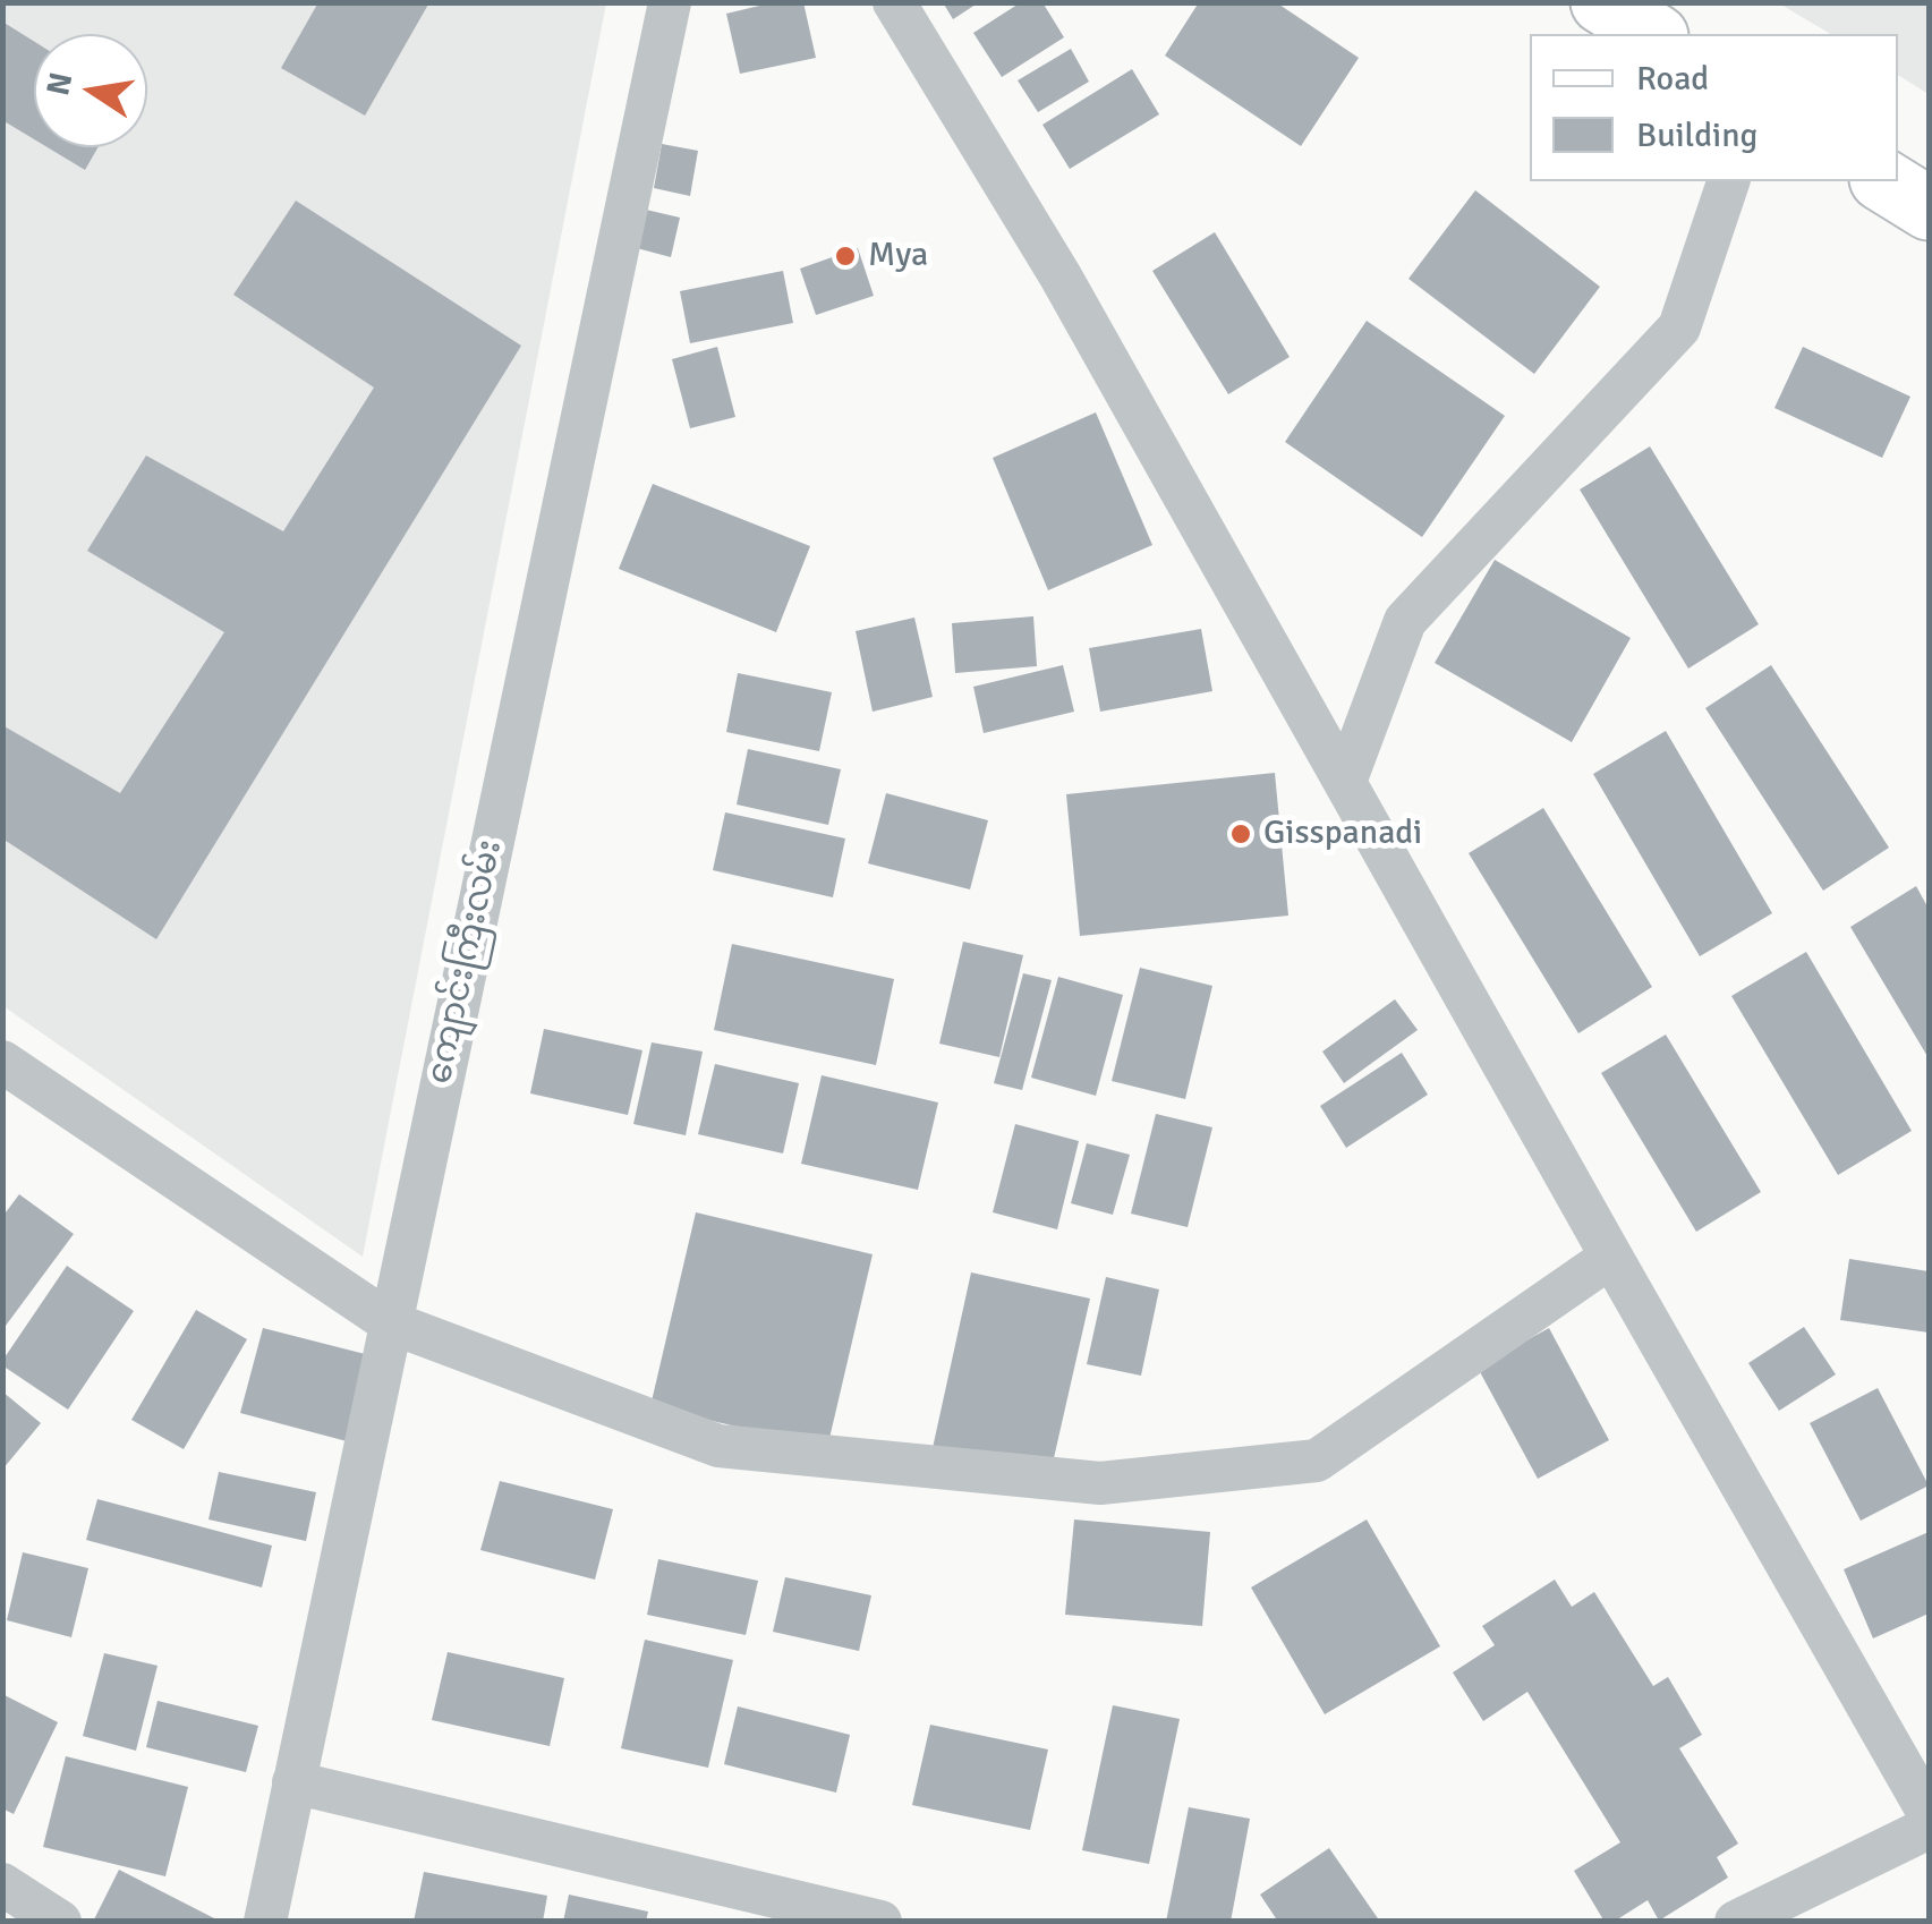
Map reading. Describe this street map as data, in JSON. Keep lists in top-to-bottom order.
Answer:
{
  "streets": {
    "street": ["ကျောင်းကြီးလမ်း"]
  },
  "places": ["Mya", "Gisspanadi"],
  "legend": ["Road", "Building"],
  "north": "left"
}
